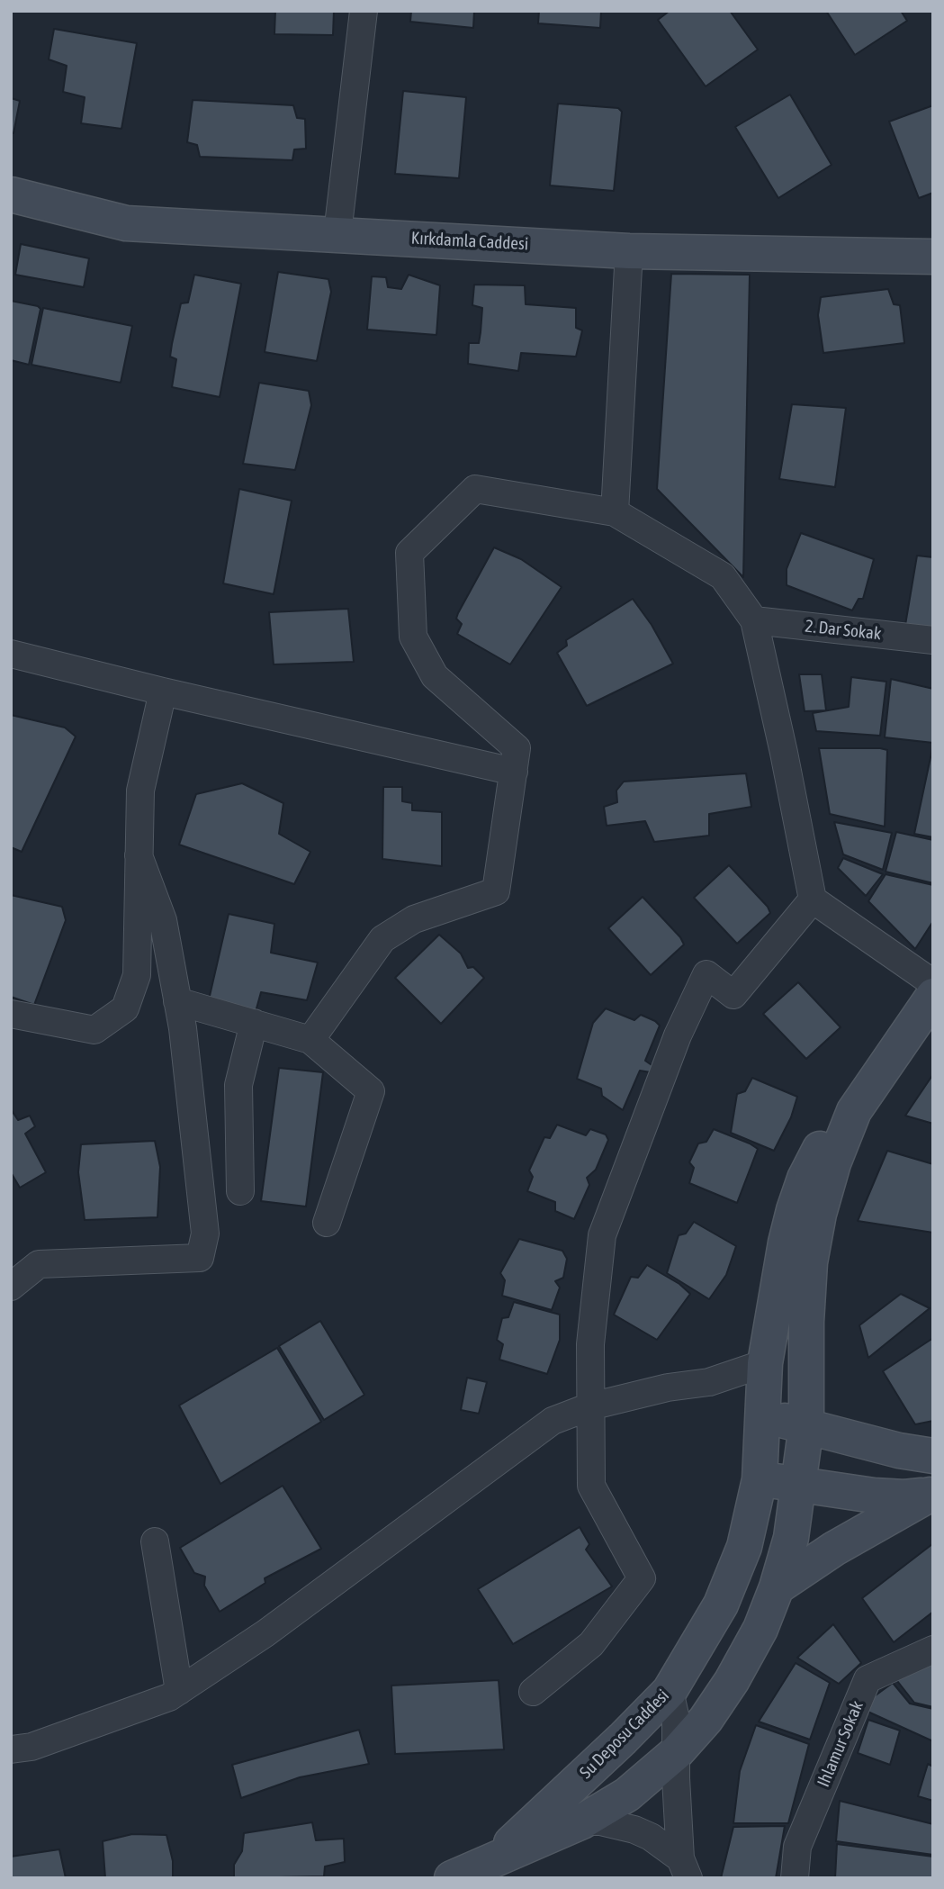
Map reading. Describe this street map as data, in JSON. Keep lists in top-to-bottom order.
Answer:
{
  "streets": {
    "street": [
      "Kırkdamla Caddesi",
      "2. Dar Sokak",
      "Su Deposu Caddesi",
      "Ihlamur Sokak"
    ]
  }
}
